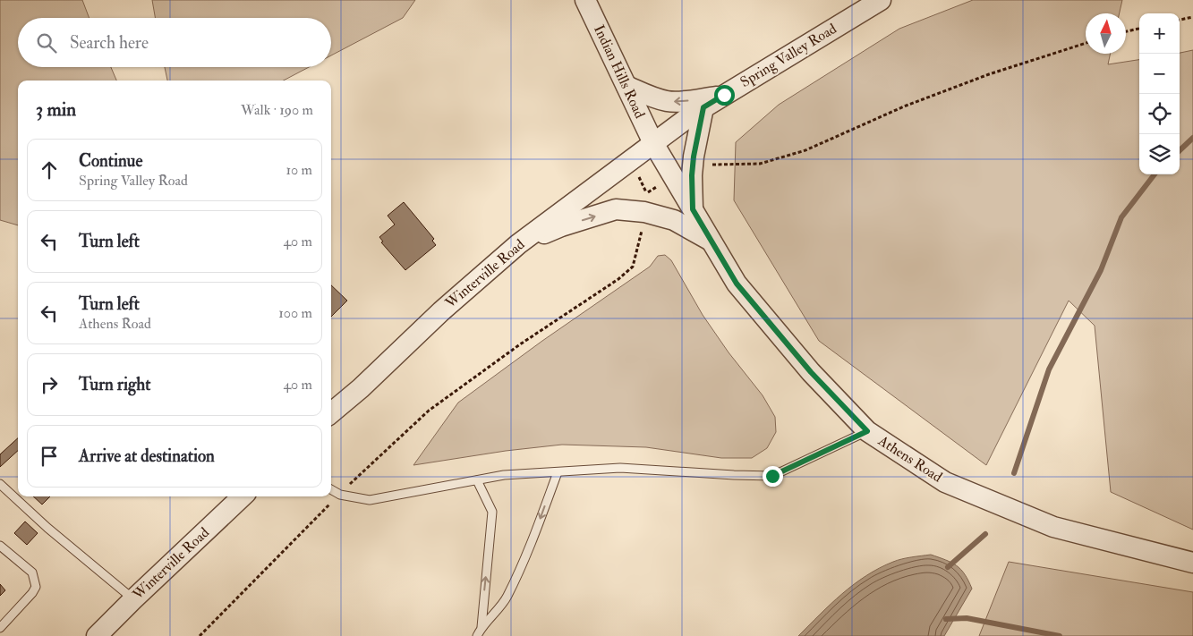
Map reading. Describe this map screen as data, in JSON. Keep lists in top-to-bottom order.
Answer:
{
  "streets": {
    "street": [
      "Spring Valley Road",
      "Indian Hills Road",
      "Winterville Road",
      "Athens Road"
    ]
  },
  "crossings": [
    ["Spring Valley Road", "Indian Hills Road"],
    ["Spring Valley Road", "Winterville Road"],
    ["Spring Valley Road", "Athens Road"],
    ["Indian Hills Road", "Winterville Road"],
    ["Indian Hills Road", "Athens Road"],
    ["Winterville Road", "Athens Road"]
  ],
  "north": "top",
  "page": {
    "map_buttons": ["+", "−"],
    "search": "Search here",
    "heading": ["3 min", "Walk · 190 m"],
    "list": [
      ["Continue", "Spring Valley Road", "10 m"],
      ["Turn left", "40 m"],
      ["Turn left", "Athens Road", "100 m"],
      ["Turn right", "40 m"],
      "Arrive at destination"
    ]
  }
}
